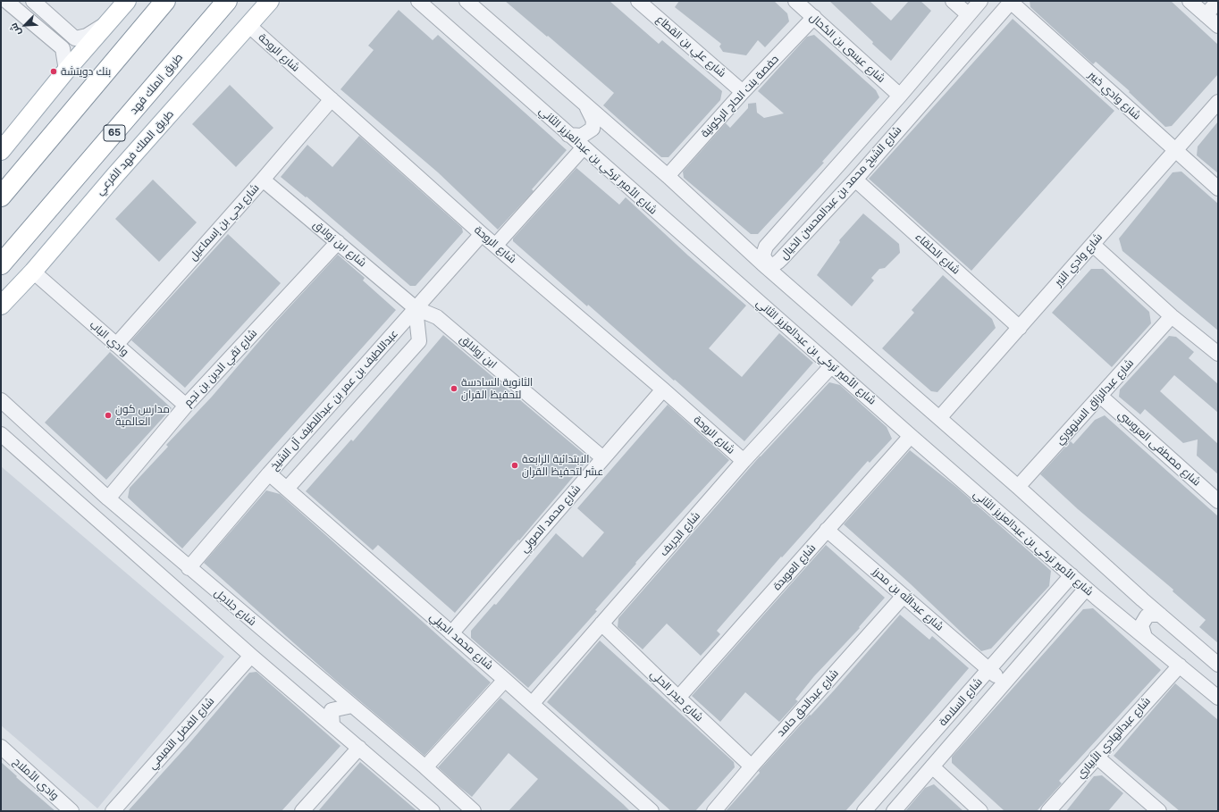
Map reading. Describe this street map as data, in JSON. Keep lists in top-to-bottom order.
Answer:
{
  "streets": {
    "highway": ["طريق الملك فهد", "65"],
    "main road": ["طريق الملك فهد الفرعي"],
    "street": [
      "شارع علي بن القطاع",
      "شارع عيسى بن الكحال",
      "شارع الروحة",
      "شارع وادي خيبر",
      "حفصة بنت الحاج الركونية",
      "شارع الأمير تركي بن عبدالعزيز الثاني",
      "شارع الشيخ محمد بن عبدالمحسن الخيال",
      "شارع يحي بن إسماعيل",
      "شارع ابن زولاق",
      "شارع الحلقاء",
      "شارع وادي النير",
      "وادي الباب",
      "ابن زولالق",
      "شارع تقي الدين بن نجم",
      "عبداللطيف بن عمر بن عبداللطيف آل الشيخ",
      "شارع عبدالرزاق السنهوري",
      "شارع مصطفى العروسي",
      "شارع محمد الصولي",
      "شارع الجريف",
      "شارع العويدة",
      "شارع عبدالله بن محرز",
      "شارع جلاجل",
      "شارع محمد الجيلي",
      "شارع حيدر الحلي",
      "شارع السلامة",
      "شارع عبدالحق حامد",
      "شارع الفضل التميمي",
      "شارع عبدالهادي الأبياري",
      "وادي الأملاح"
    ]
  },
  "crossings": [
    ["شارع علي بن القطاع", "حفصة بنت الحاج الركونية"],
    ["شارع عيسى بن الكحال", "حفصة بنت الحاج الركونية"],
    ["شارع عيسى بن الكحال", "شارع الشيخ محمد بن عبدالمحسن الخيال"],
    ["شارع الروحة", "طريق الملك فهد الفرعي"],
    ["شارع الروحة", "شارع يحي بن إسماعيل"],
    ["شارع الروحة", "عبداللطيف بن عمر بن عبداللطيف آل الشيخ"],
    ["شارع الروحة", "شارع محمد الصولي"],
    ["شارع الروحة", "شارع الجريف"],
    ["شارع وادي خيبر", "شارع الشيخ محمد بن عبدالمحسن الخيال"],
    ["شارع وادي خيبر", "شارع وادي النير"],
    ["طريق الملك فهد الفرعي", "وادي الباب"],
    ["شارع الأمير تركي بن عبدالعزيز الثاني", "شارع الجريف"],
    ["شارع الأمير تركي بن عبدالعزيز الثاني", "شارع العويدة"],
    ["شارع الأمير تركي بن عبدالعزيز الثاني", "شارع السلامة"],
    ["شارع الأمير تركي بن عبدالعزيز الثاني", "شارع عبدالهادي الأبياري"],
    ["شارع الشيخ محمد بن عبدالمحسن الخيال", "شارع الحلقاء"],
    ["شارع يحي بن إسماعيل", "شارع ابن زولاق"],
    ["شارع يحي بن إسماعيل", "وادي الباب"],
    ["شارع ابن زولاق", "ابن زولالق"],
    ["شارع ابن زولاق", "شارع تقي الدين بن نجم"],
    ["شارع ابن زولاق", "عبداللطيف بن عمر بن عبداللطيف آل الشيخ"],
    ["شارع الحلقاء", "شارع وادي النير"],
    ["وادي الباب", "شارع تقي الدين بن نجم"],
    ["ابن زولالق", "عبداللطيف بن عمر بن عبداللطيف آل الشيخ"],
    ["ابن زولالق", "شارع محمد الصولي"],
    ["شارع تقي الدين بن نجم", "شارع جلاجل"],
    ["عبداللطيف بن عمر بن عبداللطيف آل الشيخ", "شارع جلاجل"],
    ["عبداللطيف بن عمر بن عبداللطيف آل الشيخ", "شارع محمد الجيلي"],
    ["شارع عبدالرزاق السنهوري", "شارع مصطفى العروسي"],
    ["شارع محمد الصولي", "شارع محمد الجيلي"],
    ["شارع الجريف", "شارع محمد الجيلي"],
    ["شارع الجريف", "شارع حيدر الحلي"],
    ["شارع العويدة", "شارع عبدالله بن محرز"],
    ["شارع العويدة", "شارع حيدر الحلي"],
    ["شارع عبدالله بن محرز", "شارع السلامة"],
    ["شارع عبدالله بن محرز", "شارع عبدالحق حامد"],
    ["شارع حيدر الحلي", "شارع عبدالحق حامد"]
  ],
  "places": [
    "بنك دويتشة",
    "الثانوية السادسة لتحفيظ القران",
    "مدارس كون العالمية",
    "الابتدائية الرابعة عشر لتحفيظ القران"
  ],
  "north": "bottom left"
}
